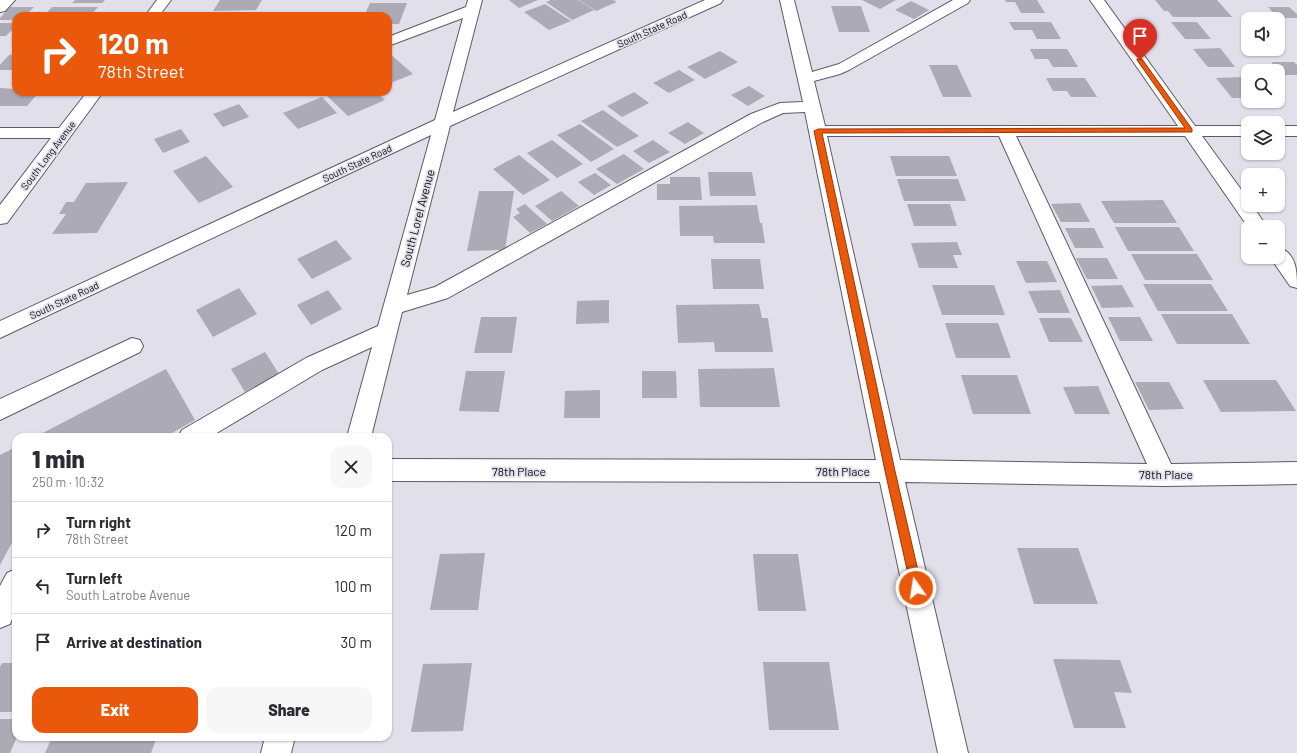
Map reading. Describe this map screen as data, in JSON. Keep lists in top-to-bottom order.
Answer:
{
  "streets": {
    "street": [
      "South State Road",
      "South Long Avenue",
      "South Lorel Avenue",
      "78th Place"
    ]
  },
  "crossings": [
    ["South State Road", "South Lorel Avenue"]
  ],
  "page": {
    "map_buttons": ["+", "−"],
    "turn": ["120 m", "78th Street"],
    "heading": ["1 min", "250 m · 10:32"],
    "list": [
      {
        "name": "Turn right",
        "note": "78th Street",
        "value": "120 m"
      },
      {
        "name": "Turn left",
        "note": "South Latrobe Avenue",
        "value": "100 m"
      },
      {
        "name": "Arrive at destination",
        "value": "30 m"
      }
    ],
    "buttons": ["Exit", "Share"]
  }
}
